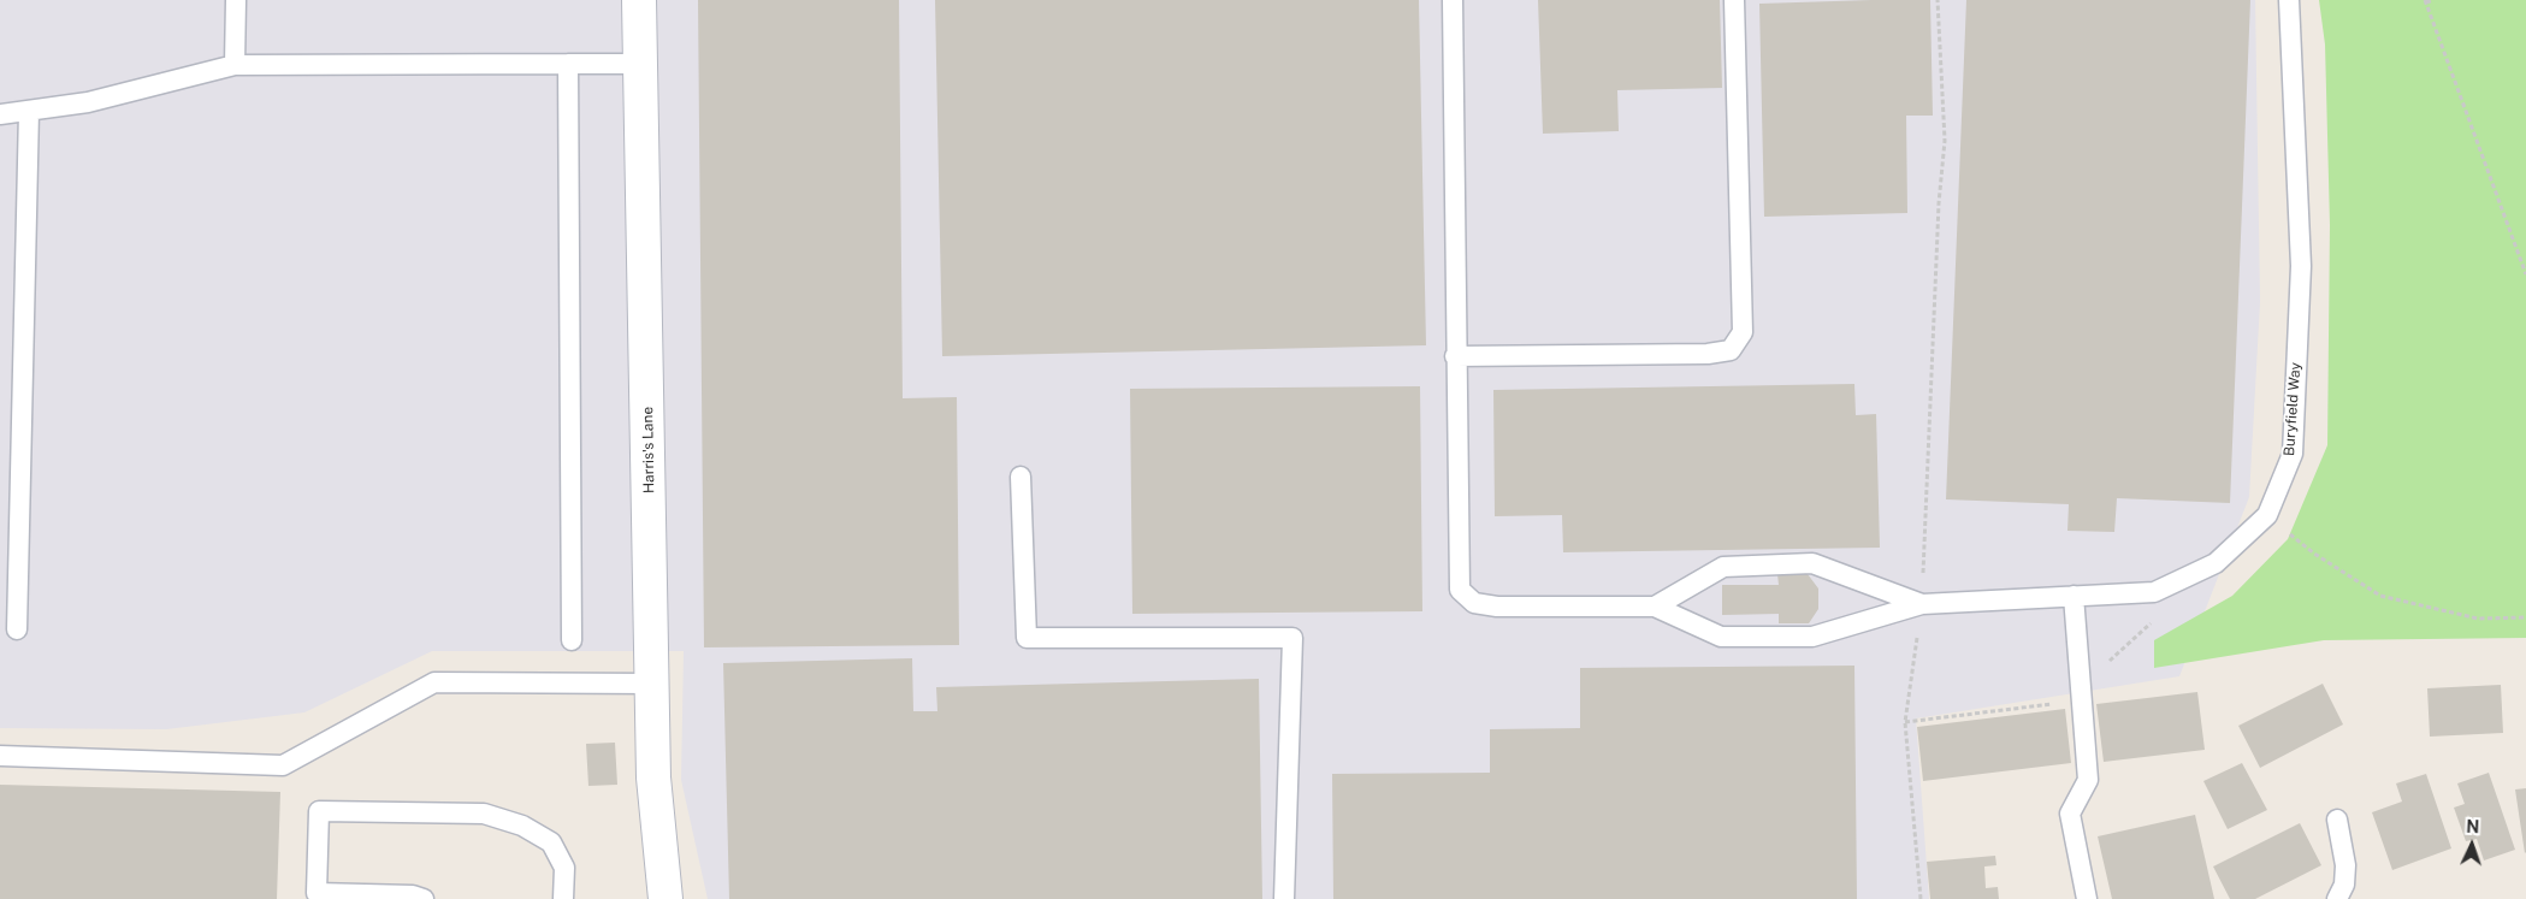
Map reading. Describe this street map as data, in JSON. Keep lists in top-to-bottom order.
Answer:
{
  "streets": {
    "street": ["Harris's Lane"],
    "lane": ["Buryfield Way"]
  },
  "north": "top"
}
